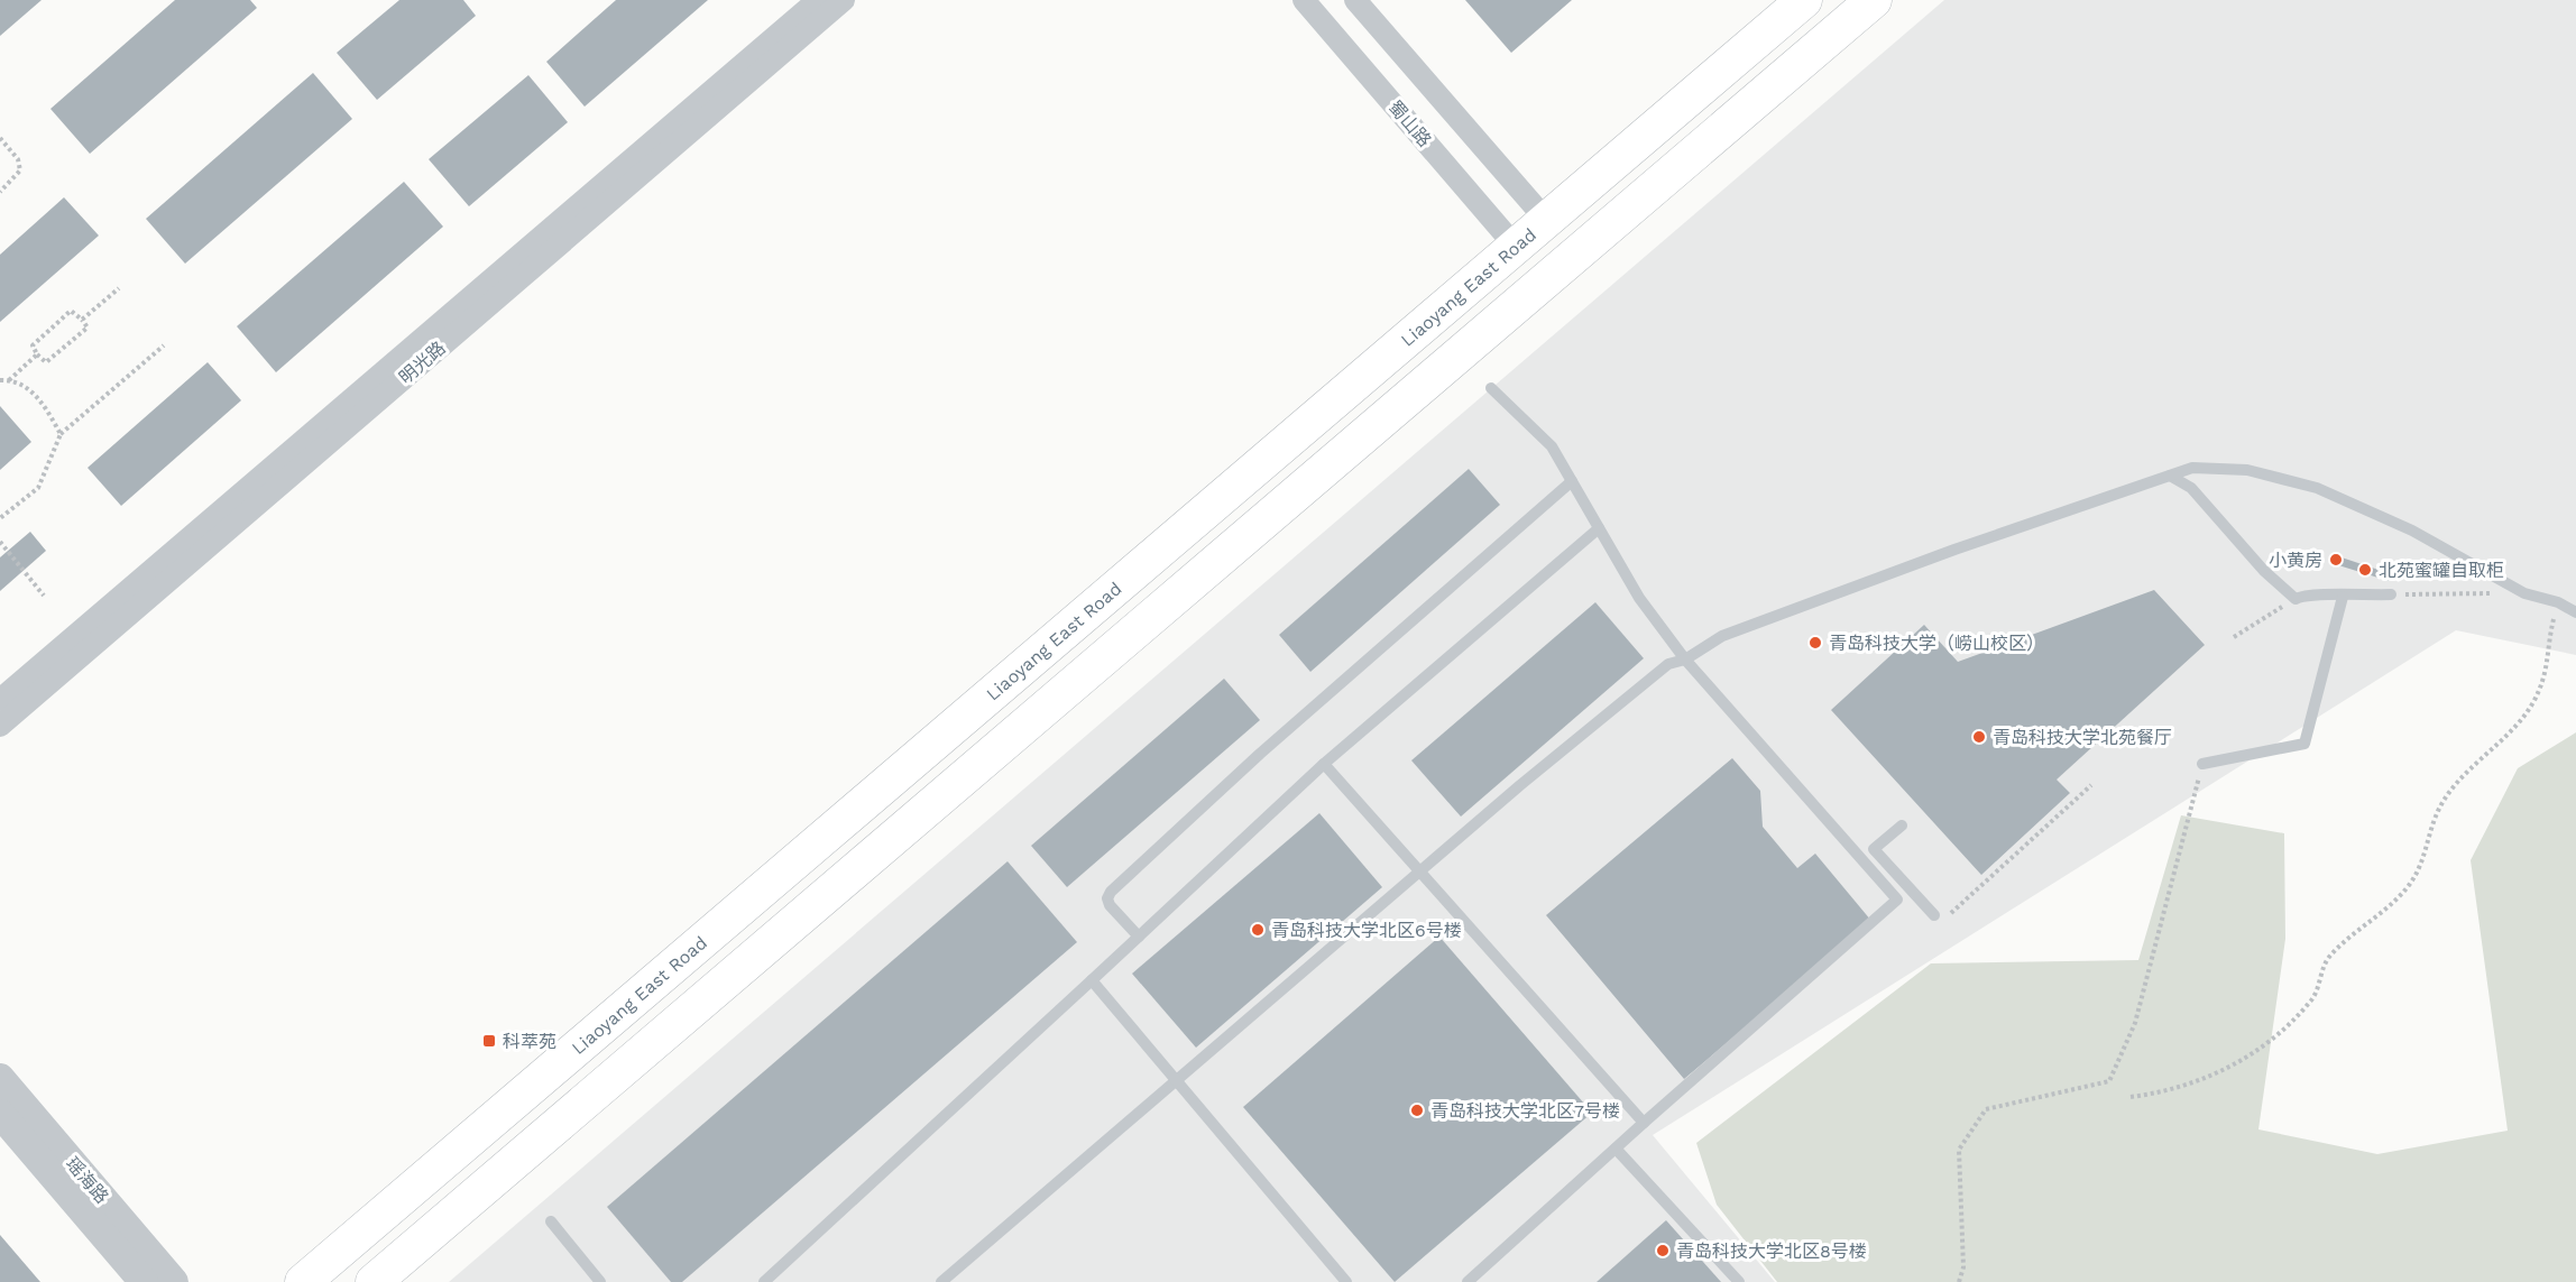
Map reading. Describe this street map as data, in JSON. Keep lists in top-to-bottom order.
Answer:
{
  "streets": {
    "main road": ["Liaoyang East Road"],
    "street": ["蜀山路", "明光路", "瑶海路"]
  },
  "crossings": [
    ["蜀山路", "Liaoyang East Road"]
  ],
  "places": {
    "other": [
      "小黄房",
      "北苑蜜罐自取柜",
      "青岛科技大学（崂山校区）",
      "青岛科技大学北苑餐厅",
      "青岛科技大学北区6号楼",
      "青岛科技大学北区7号楼",
      "青岛科技大学北区8号楼"
    ],
    "transit": ["科萃苑"]
  }
}
